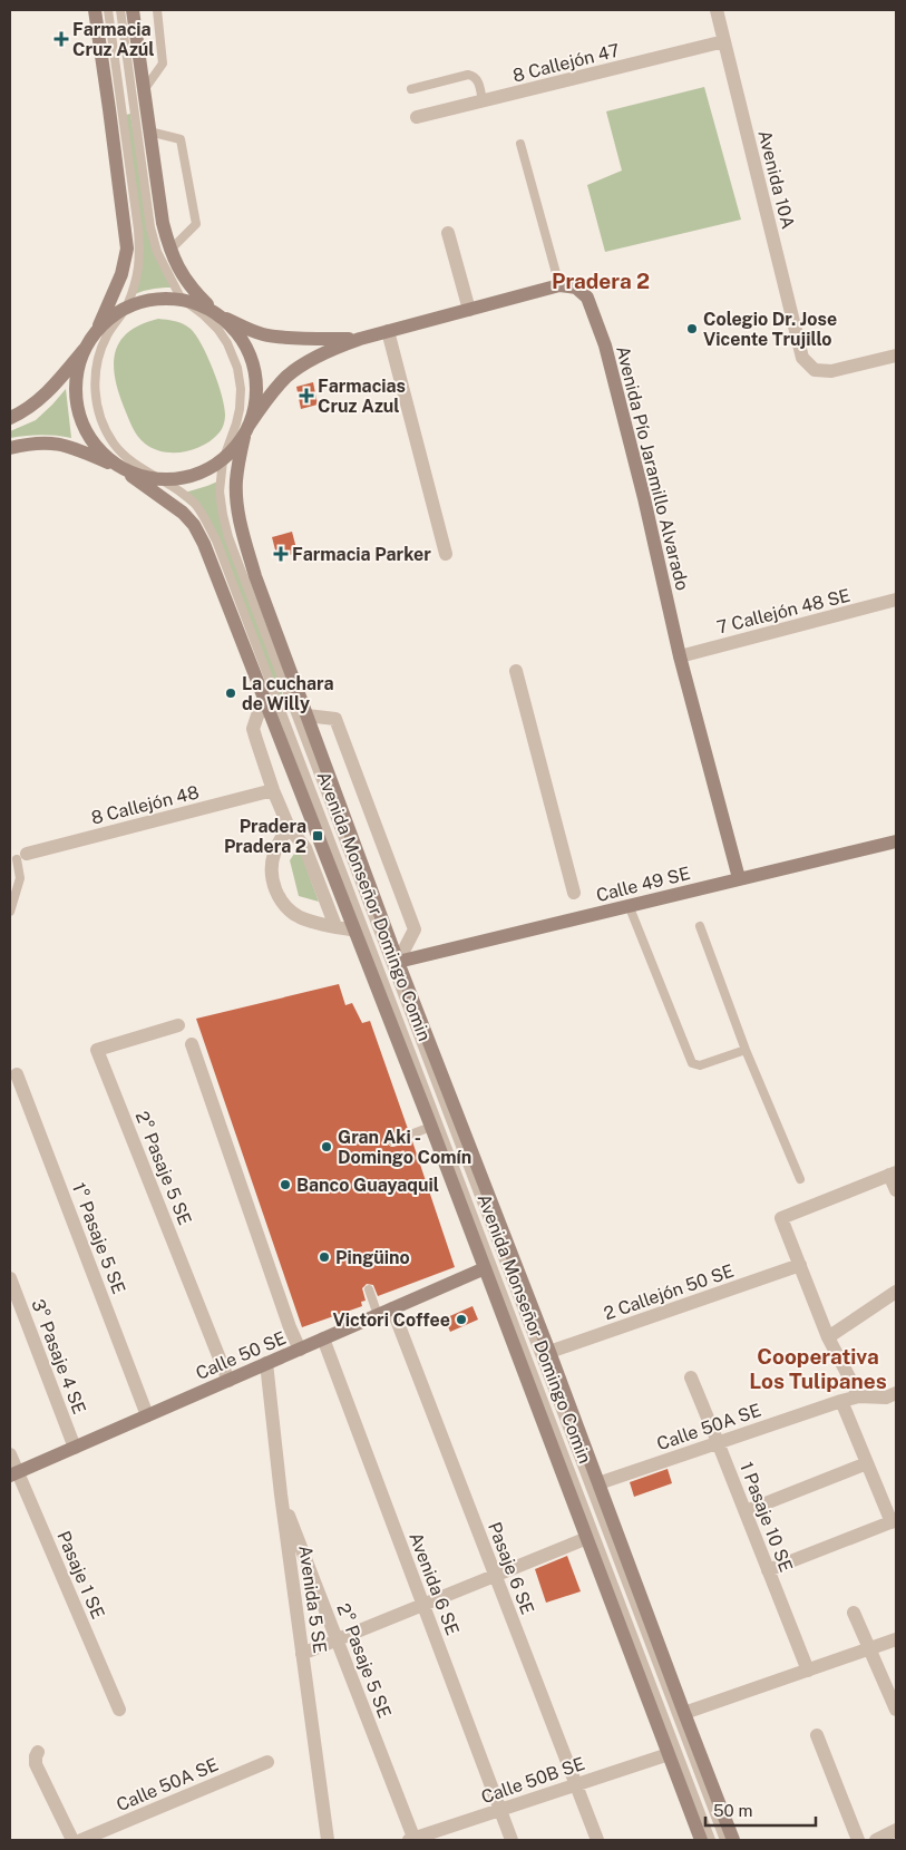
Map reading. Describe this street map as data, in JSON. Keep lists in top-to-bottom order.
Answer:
{
  "streets": {
    "main road": [
      "Avenida Pío Jaramillo Alvarado",
      "Calle 49 SE",
      "Avenida Monseñor Domingo Comin",
      "Calle 50 SE"
    ],
    "street": [
      "8 Callejón 47",
      "Avenida 10A",
      "7 Callejón 48 SE",
      "8 Callejón 48",
      "2° Pasaje 5 SE",
      "1° Pasaje 5 SE",
      "2 Callejón 50 SE",
      "3° Pasaje 4 SE",
      "Calle 50A SE",
      "1 Pasaje 10 SE",
      "Pasaje 6 SE",
      "Pasaje 1 SE",
      "Avenida 6 SE",
      "Avenida 5 SE",
      "Calle 50B SE"
    ]
  },
  "crossings": [
    ["8 Callejón 47", "Avenida 10A"],
    ["Avenida Pío Jaramillo Alvarado", "7 Callejón 48 SE"],
    ["Avenida Pío Jaramillo Alvarado", "Calle 49 SE"],
    ["Calle 49 SE", "Avenida Monseñor Domingo Comin"],
    ["Avenida Monseñor Domingo Comin", "2 Callejón 50 SE"],
    ["Avenida Monseñor Domingo Comin", "Calle 50 SE"],
    ["Avenida Monseñor Domingo Comin", "Calle 50A SE"],
    ["Avenida Monseñor Domingo Comin", "Calle 50B SE"],
    ["2° Pasaje 5 SE", "Calle 50 SE"],
    ["2° Pasaje 5 SE", "Avenida 5 SE"],
    ["2° Pasaje 5 SE", "Calle 50B SE"],
    ["1° Pasaje 5 SE", "Calle 50 SE"],
    ["Calle 50 SE", "3° Pasaje 4 SE"],
    ["Calle 50 SE", "Pasaje 6 SE"],
    ["Calle 50 SE", "Pasaje 1 SE"],
    ["Calle 50 SE", "Avenida 6 SE"],
    ["Calle 50 SE", "Avenida 5 SE"],
    ["Calle 50A SE", "1 Pasaje 10 SE"],
    ["Pasaje 6 SE", "Calle 50B SE"],
    ["Avenida 6 SE", "Calle 50B SE"]
  ],
  "districts": ["Pradera 2", "Cooperativa Los Tulipanes"],
  "places": {
    "health": ["Farmacia Cruz Azúl", "Farmacias Cruz Azul", "Farmacia Parker"],
    "other": [
      "Colegio Dr. Jose Vicente Trujillo",
      "La cuchara de Willy",
      "Gran Aki - Domingo Comín",
      "Banco Guayaquil",
      "Pingüino",
      "Victori Coffee"
    ],
    "transit": ["Pradera Pradera 2"]
  },
  "scale_bar": "50 m"
}
